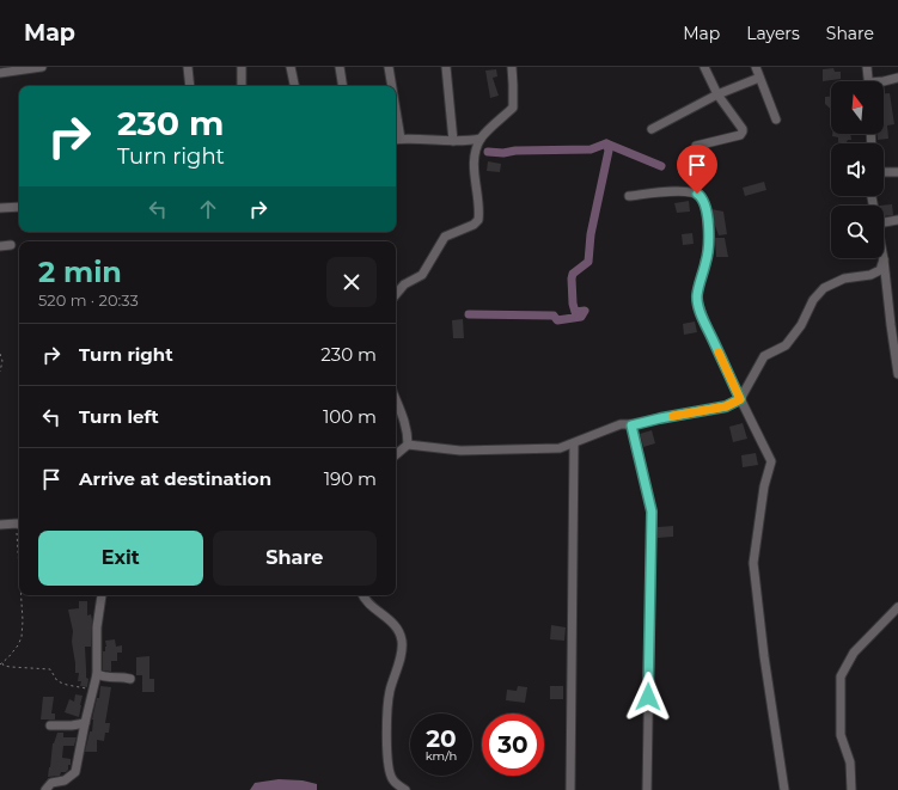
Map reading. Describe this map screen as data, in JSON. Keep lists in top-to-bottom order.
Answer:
{
  "north": "top",
  "page": {
    "header": "Map",
    "nav": ["Map", "Layers", "Share"],
    "turn": ["230 m", "Turn right"],
    "heading": ["2 min", "520 m · 20:33"],
    "list": [
      {
        "name": "Turn right",
        "value": "230 m"
      },
      {
        "name": "Turn left",
        "value": "100 m"
      },
      {
        "name": "Arrive at destination",
        "value": "190 m"
      }
    ],
    "buttons": ["Exit", "Share"],
    "speed": "20 km/h",
    "limit": "30"
  }
}
